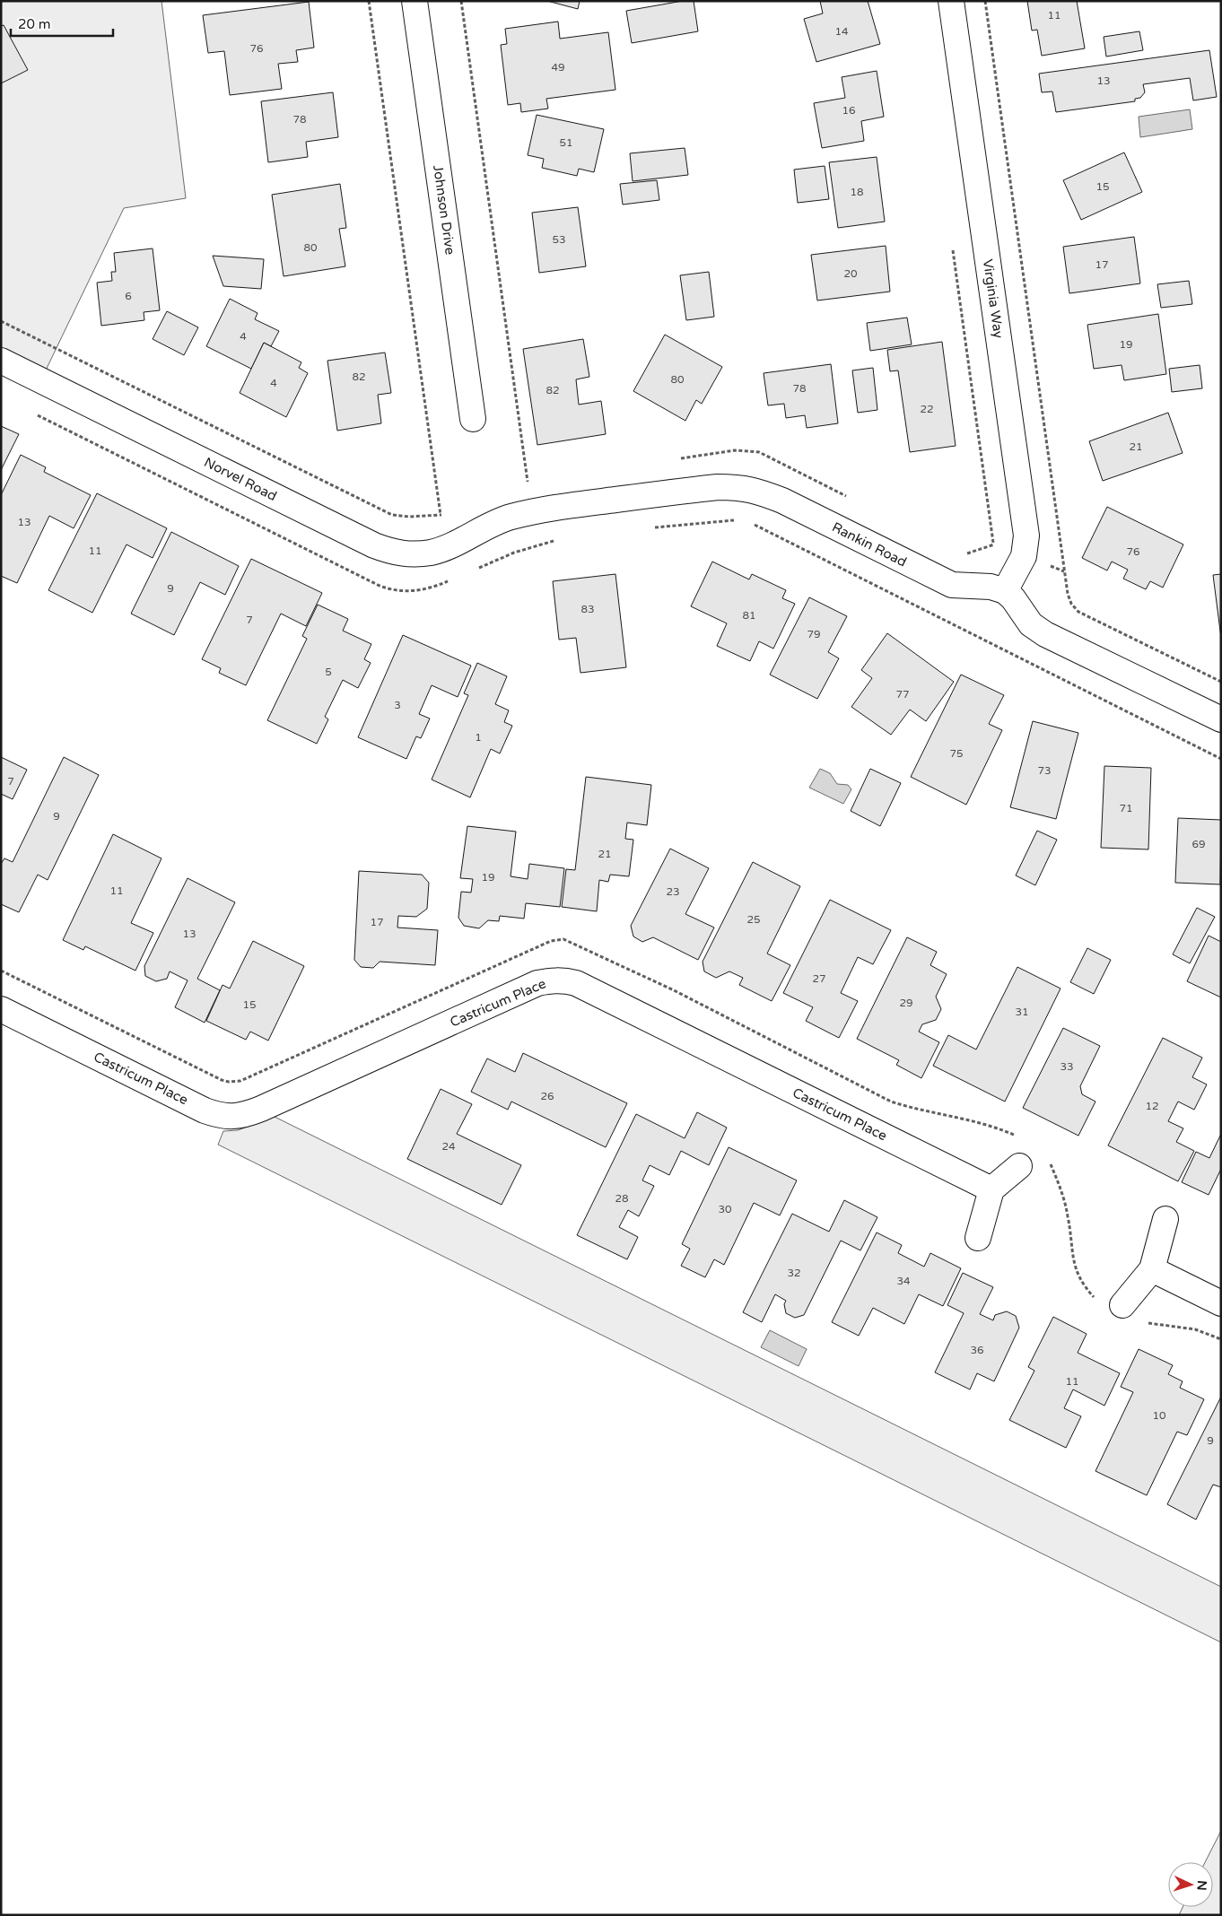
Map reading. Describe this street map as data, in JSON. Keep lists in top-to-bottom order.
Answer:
{
  "streets": {
    "street": [
      "Johnson Drive",
      "Virginia Way",
      "Norvel Road",
      "Rankin Road",
      "Castricum Place"
    ]
  },
  "crossings": [
    ["Virginia Way", "Rankin Road"],
    ["Norvel Road", "Rankin Road"]
  ],
  "house_numbers": [
    "11",
    "14",
    "76",
    "49",
    "13",
    "16",
    "78",
    "51",
    "15",
    "18",
    "53",
    "80",
    "17",
    "20",
    "6",
    "4",
    "19",
    "82",
    "80",
    "4",
    "78",
    "82",
    "22",
    "21",
    "13",
    "11",
    "76",
    "9",
    "83",
    "81",
    "7",
    "79",
    "5",
    "77",
    "3",
    "1",
    "75",
    "73",
    "7",
    "71",
    "9",
    "69",
    "21",
    "19",
    "11",
    "23",
    "25",
    "17",
    "13",
    "27",
    "29",
    "15",
    "31",
    "33",
    "26",
    "12",
    "24",
    "28",
    "30",
    "32",
    "34",
    "36",
    "11",
    "10",
    "9"
  ],
  "scale_bar": "20 m",
  "north": "right"
}
